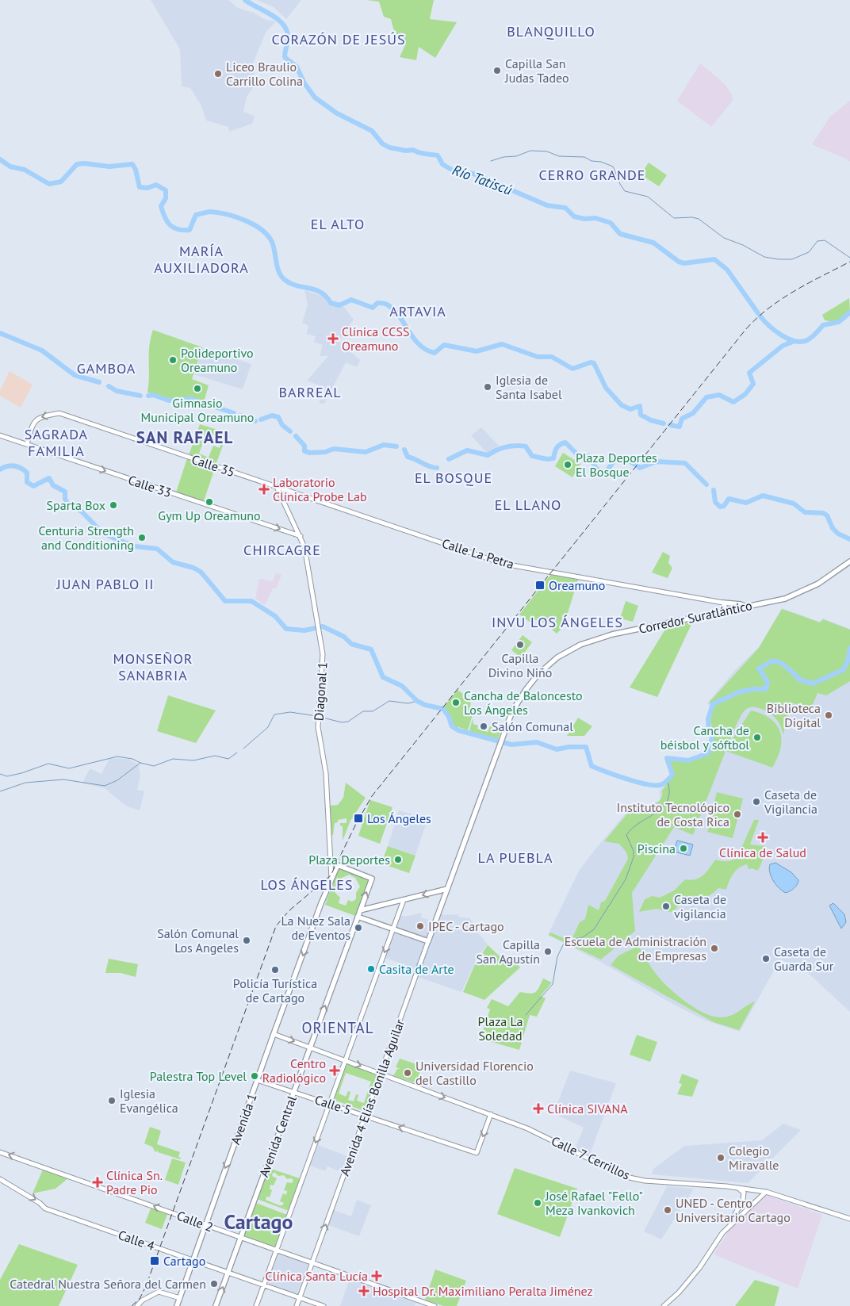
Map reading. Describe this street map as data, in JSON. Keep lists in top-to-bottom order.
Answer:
{
  "streets": {
    "main road": [
      "Corredor Suratlántico",
      "Avenida 4 Elías Bonilla Aguilar",
      "Avenida 1",
      "Avenida Central"
    ],
    "street": [
      "Calle 35",
      "Calle 33",
      "Calle La Petra",
      "Diagonal 1",
      "Calle 5",
      "Calle 7 Cerrillos",
      "Calle 2",
      "Calle 4"
    ]
  },
  "crossings": [
    ["Calle 35", "Calle 33"],
    ["Calle 35", "Calle La Petra"],
    ["Calle 35", "Diagonal 1"],
    ["Calle 33", "Diagonal 1"],
    ["Calle La Petra", "Diagonal 1"],
    ["Corredor Suratlántico", "Avenida 4 Elías Bonilla Aguilar"],
    ["Diagonal 1", "Avenida 1"],
    ["Avenida 4 Elías Bonilla Aguilar", "Calle 5"],
    ["Avenida 4 Elías Bonilla Aguilar", "Calle 7 Cerrillos"],
    ["Avenida 4 Elías Bonilla Aguilar", "Calle 2"],
    ["Avenida 4 Elías Bonilla Aguilar", "Calle 4"],
    ["Calle 5", "Avenida 1"],
    ["Calle 5", "Avenida Central"],
    ["Calle 5", "Calle 7 Cerrillos"],
    ["Avenida 1", "Avenida Central"],
    ["Avenida 1", "Calle 7 Cerrillos"],
    ["Avenida 1", "Calle 2"],
    ["Avenida 1", "Calle 4"],
    ["Avenida Central", "Calle 7 Cerrillos"],
    ["Avenida Central", "Calle 2"],
    ["Avenida Central", "Calle 4"]
  ],
  "one_way": [
    "Calle 35",
    "Calle 33",
    "Avenida 4 Elías Bonilla Aguilar",
    "Avenida 1",
    "Avenida Central",
    "Calle 2",
    "Calle 4"
  ],
  "districts": [
    "BLANQUILLO",
    "CORAZÓN DE JESÚS",
    "CERRO GRANDE",
    "EL ALTO",
    "MARÍA AUXILIADORA",
    "ARTAVIA",
    "GAMBOA",
    "BARREAL",
    "SAGRADA FAMILIA",
    "SAN RAFAEL",
    "EL BOSQUE",
    "EL LLANO",
    "CHIRCAGRE",
    "JUAN PABLO II",
    "INVU LOS ÁNGELES",
    "MONSEÑOR SANABRIA",
    "LA PUEBLA",
    "LOS ÁNGELES",
    "ORIENTAL",
    "Cartago"
  ],
  "water": ["Río Tatiscú"],
  "parks": ["Plaza La Soledad"],
  "places": {
    "other": [
      "Capilla San Judas Tadeo",
      "Liceo Braulio Carrillo Colina",
      "Polideportivo Oreamuno",
      "Iglesia de Santa Isabel",
      "Gimnasio Municipal Oreamuno",
      "Plaza Deportes El Bosque",
      "Gym Up Oreamuno",
      "Sparta Box",
      "Centuria Strength and Conditioning",
      "Capilla Divino Niño",
      "Cancha de Baloncesto Los Ángeles",
      "Biblioteca Digital",
      "Salón Comunal",
      "Cancha de béisbol y sóftbol",
      "Caseta de Vigilancia",
      "Instituto Tecnológico de Costa Rica",
      "Piscina",
      "Plaza Deportes",
      "Caseta de vigilancia",
      "IPEC - Cartago",
      "La Nuez Sala de Eventos",
      "Salón Comunal Los Angeles",
      "Escuela de Administración de Empresas",
      "Capilla San Agustín",
      "Caseta de Guarda Sur",
      "Casita de Arte",
      "Policía Turística de Cartago",
      "Universidad Florencio del Castillo",
      "Palestra Top Level",
      "Iglesia Evangélica",
      "Colegio Miravalle",
      "José Rafael \"Fello\" Meza Ivankovich",
      "UNED - Centro Universitario Cartago",
      "Catedral Nuestra Señora del Carmen"
    ],
    "health": [
      "Clínica CCSS Oreamuno",
      "Laboratorio Clínica Probe Lab",
      "Clínica de Salud",
      "Centro Radiológico",
      "Clínica SIVANA",
      "Clínica Sn. Padre Pio",
      "Clínica Santa Lucía",
      "Hospital Dr. Maximiliano Peralta Jiménez"
    ],
    "transit": ["Oreamuno", "Los Ángeles", "Cartago"]
  }
}
